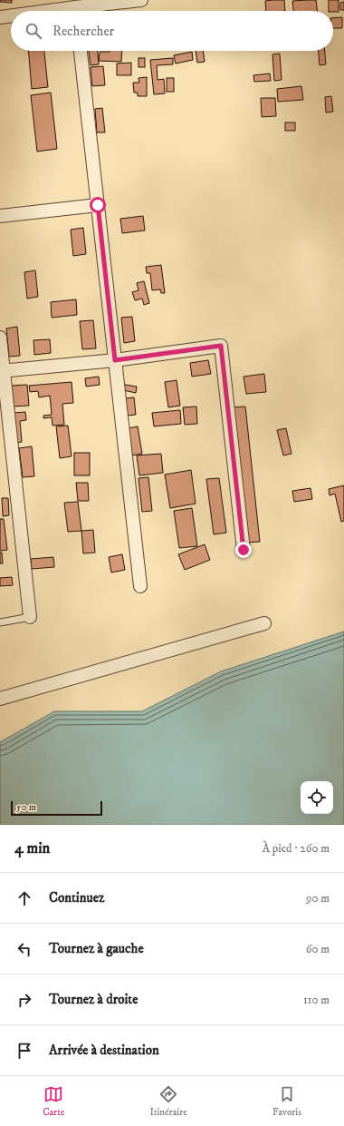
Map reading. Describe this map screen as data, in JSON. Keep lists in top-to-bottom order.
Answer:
{
  "scale_bar": "50 m",
  "page": {
    "search": "Rechercher",
    "scale": "50 m",
    "heading": ["4 min", "À pied · 260 m"],
    "list": [
      ["Continuez", "90 m"],
      ["Tournez à gauche", "60 m"],
      ["Tournez à droite", "110 m"],
      "Arrivée à destination"
    ],
    "nav": ["Carte", "Itinéraire", "Favoris"]
  }
}
